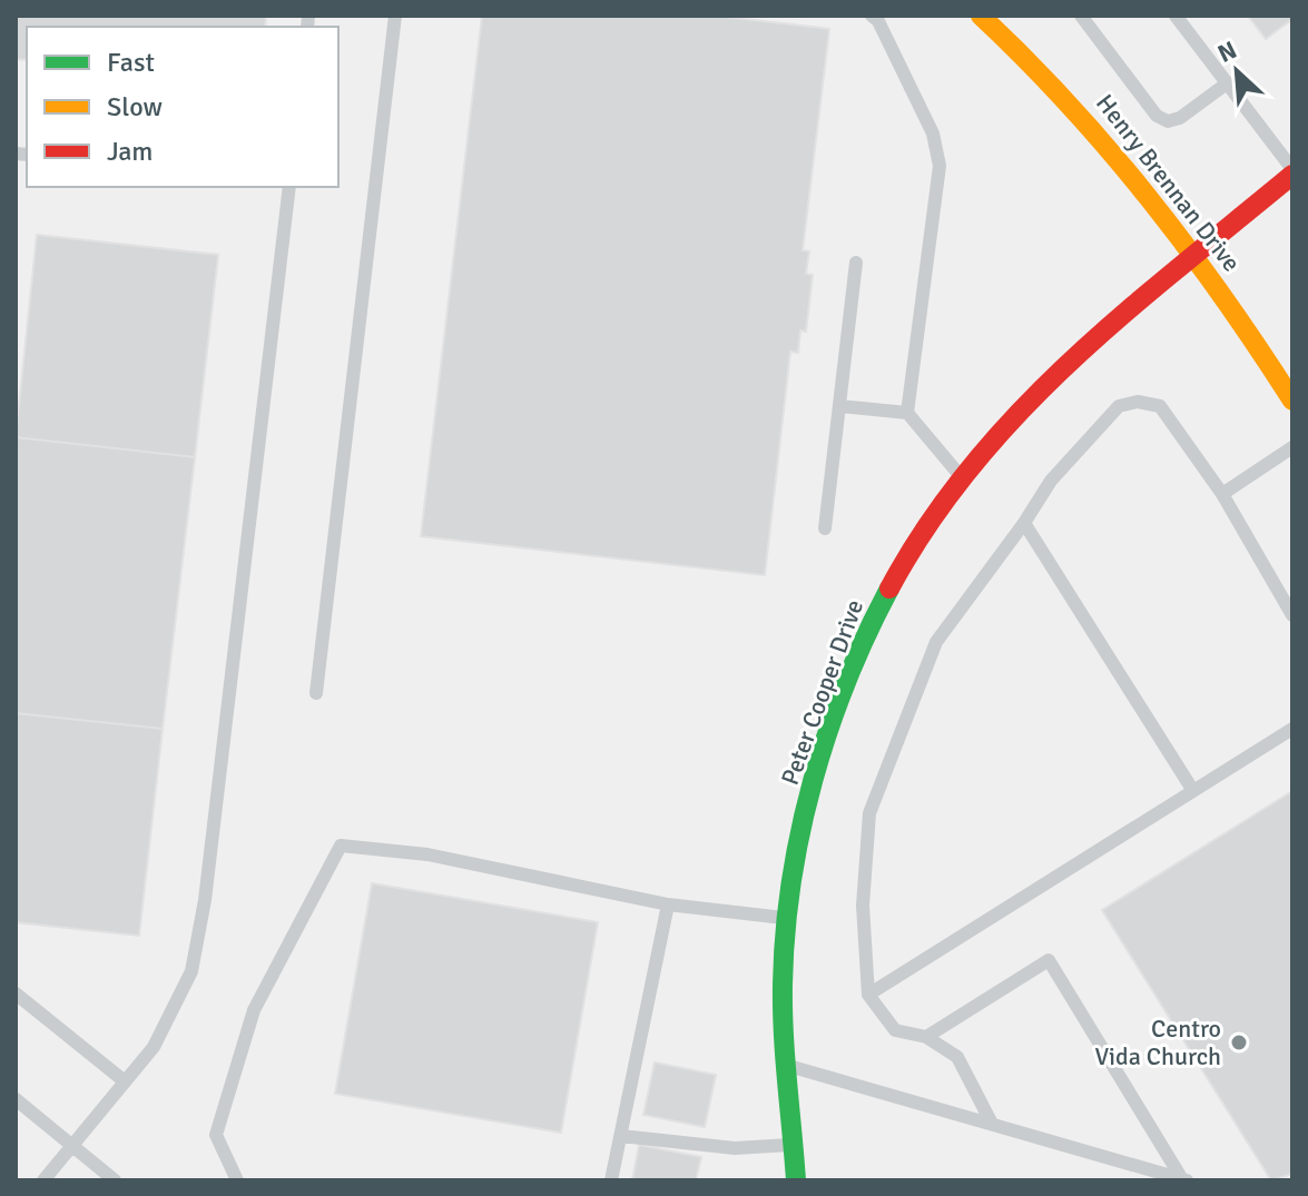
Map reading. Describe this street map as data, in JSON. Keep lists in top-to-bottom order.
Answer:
{
  "streets": {
    "street": ["Henry Brennan Drive", "Peter Cooper Drive"]
  },
  "crossings": [
    ["Henry Brennan Drive", "Peter Cooper Drive"]
  ],
  "places": ["Centro Vida Church"],
  "legend": ["Fast", "Slow", "Jam"],
  "north": "top left"
}
